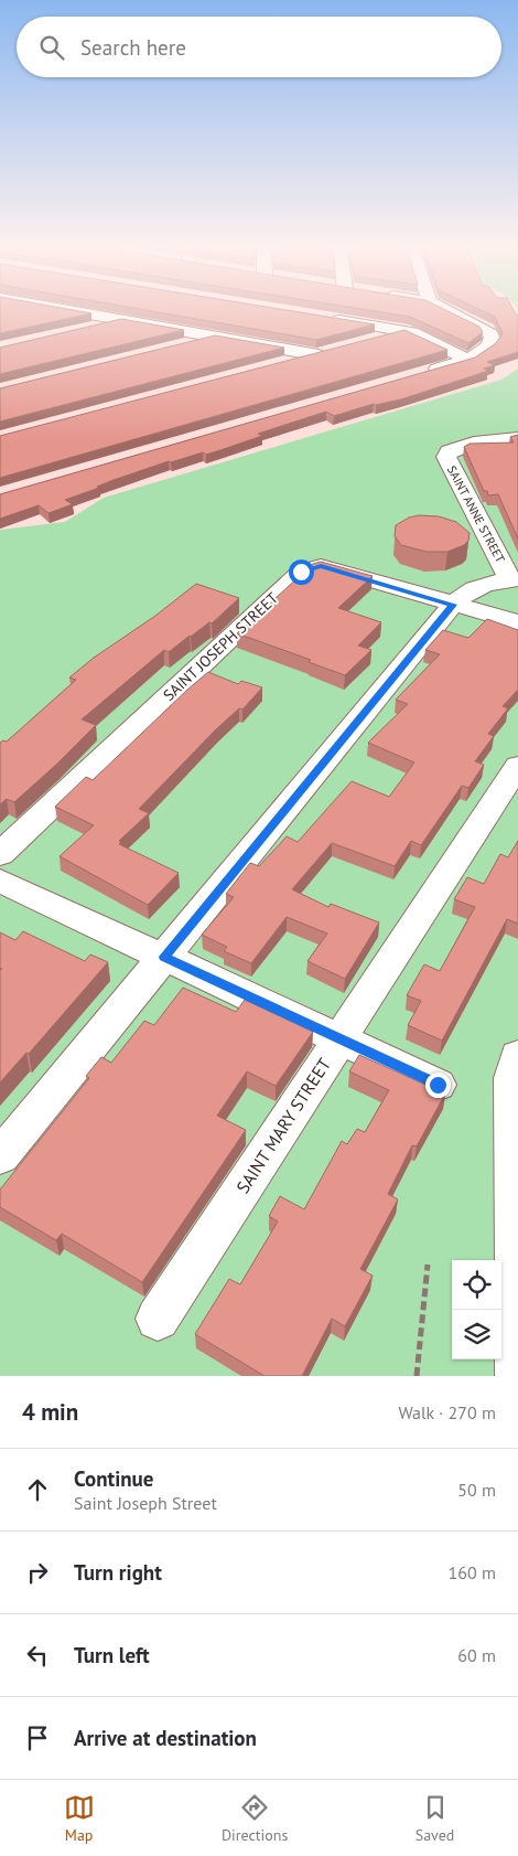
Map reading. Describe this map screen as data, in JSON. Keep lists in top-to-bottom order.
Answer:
{
  "streets": {
    "street": ["SAINT ANNE STREET", "SAINT JOSEPH STREET", "SAINT MARY STREET"]
  },
  "page": {
    "search": "Search here",
    "heading": ["4 min", "Walk · 270 m"],
    "list": [
      ["Continue", "Saint Joseph Street", "50 m"],
      ["Turn right", "160 m"],
      ["Turn left", "60 m"],
      "Arrive at destination"
    ],
    "nav": ["Map", "Directions", "Saved"]
  }
}
